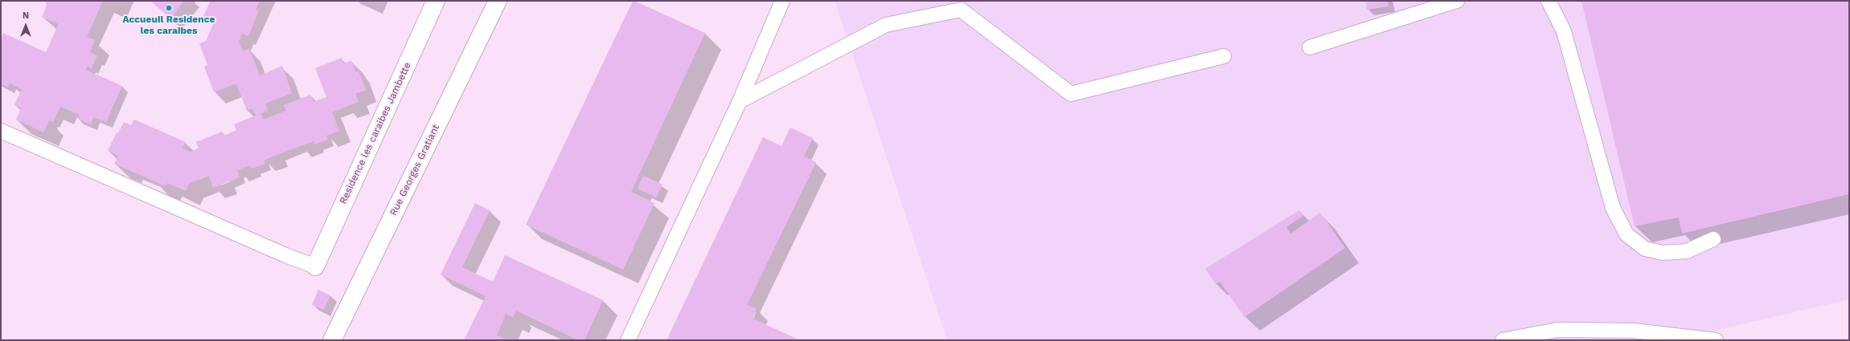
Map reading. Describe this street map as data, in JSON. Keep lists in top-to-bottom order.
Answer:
{
  "streets": {
    "main road": ["Residence les caraibes Jambette", "Rue Georges Gratiant"]
  },
  "places": ["Accueuil Residence les caraibes"],
  "north": "top"
}
